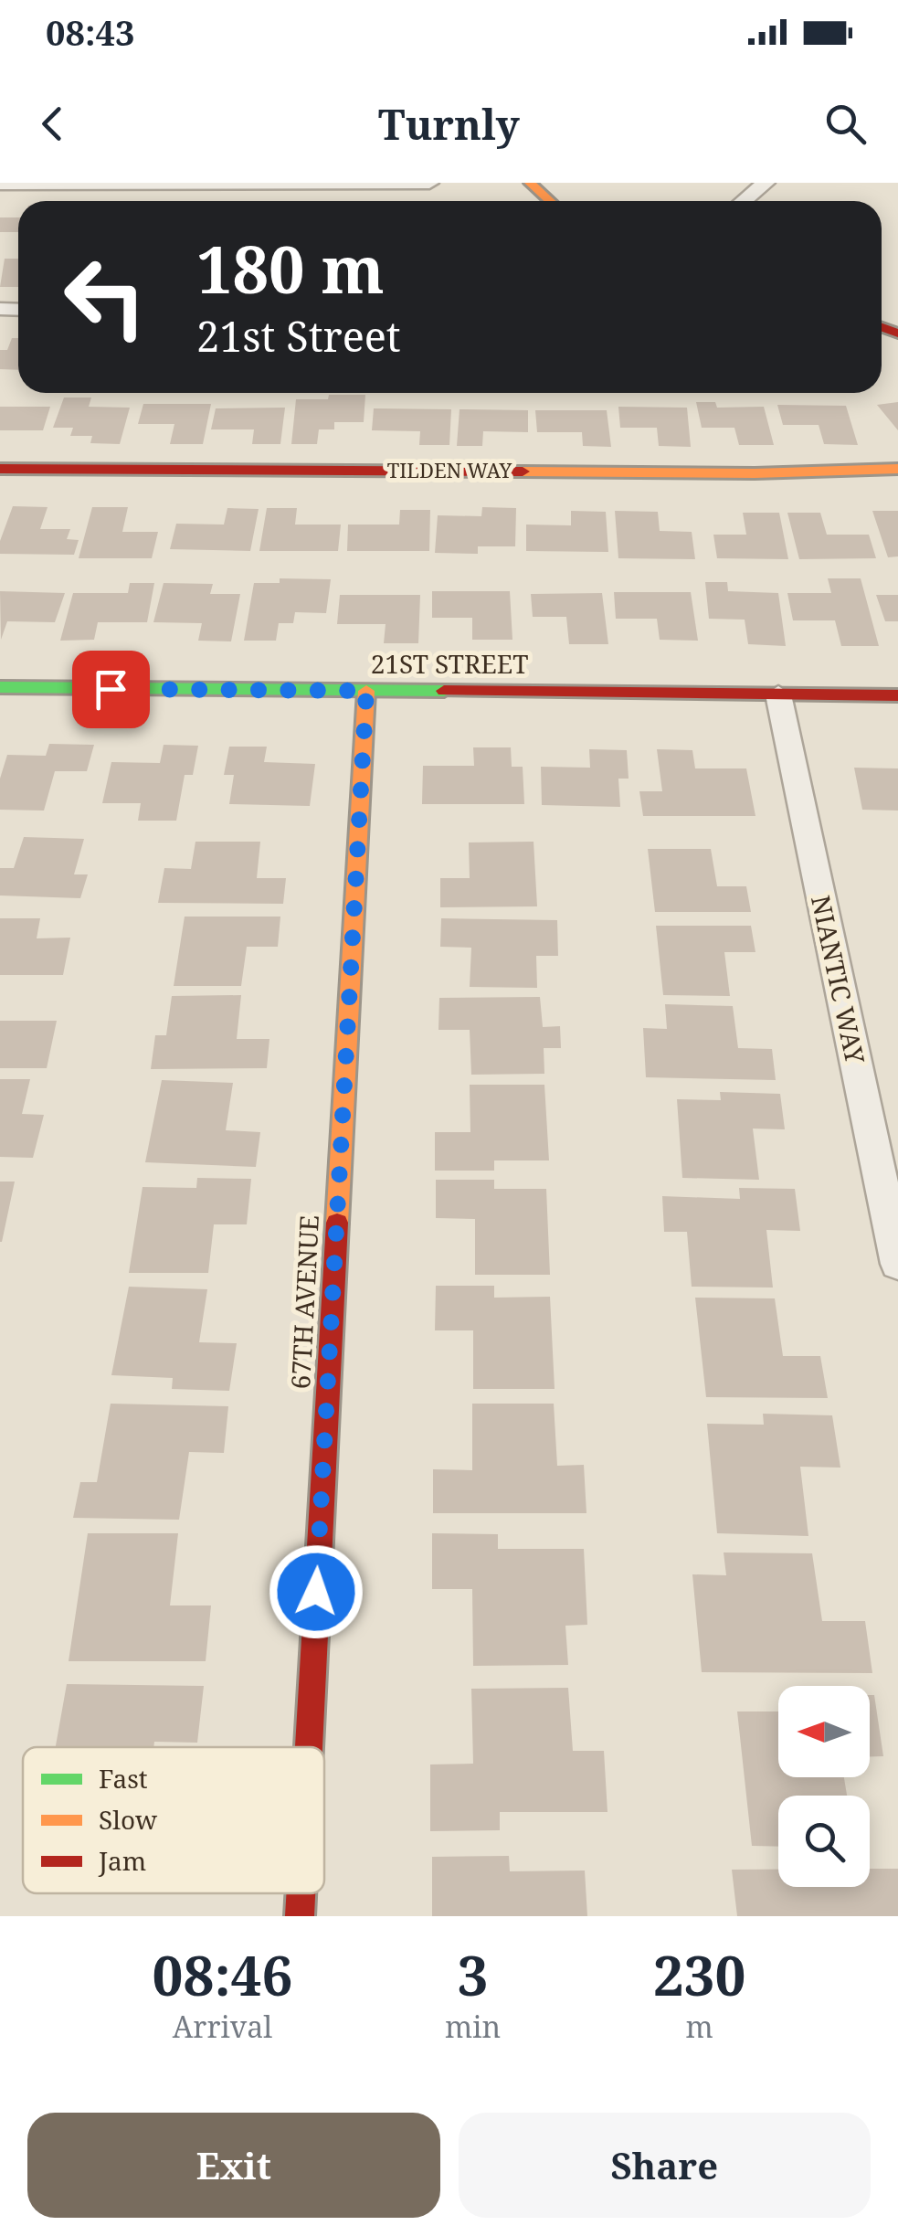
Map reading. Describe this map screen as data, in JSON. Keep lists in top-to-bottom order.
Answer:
{
  "streets": {
    "street": [
      "TILDEN WAY",
      "21ST STREET",
      "NIANTIC WAY",
      "67TH AVENUE"
    ]
  },
  "crossings": [
    ["21ST STREET", "NIANTIC WAY"],
    ["21ST STREET", "67TH AVENUE"]
  ],
  "legend": ["Fast", "Slow", "Jam"],
  "north": "left",
  "page": {
    "status": "08:43",
    "header": "Turnly",
    "turn": ["180 m", "21st Street"],
    "eta": [
      "08:46",
      "Arrival",
      "3",
      "min",
      "230",
      "m"
    ],
    "buttons": ["Exit", "Share"]
  }
}
